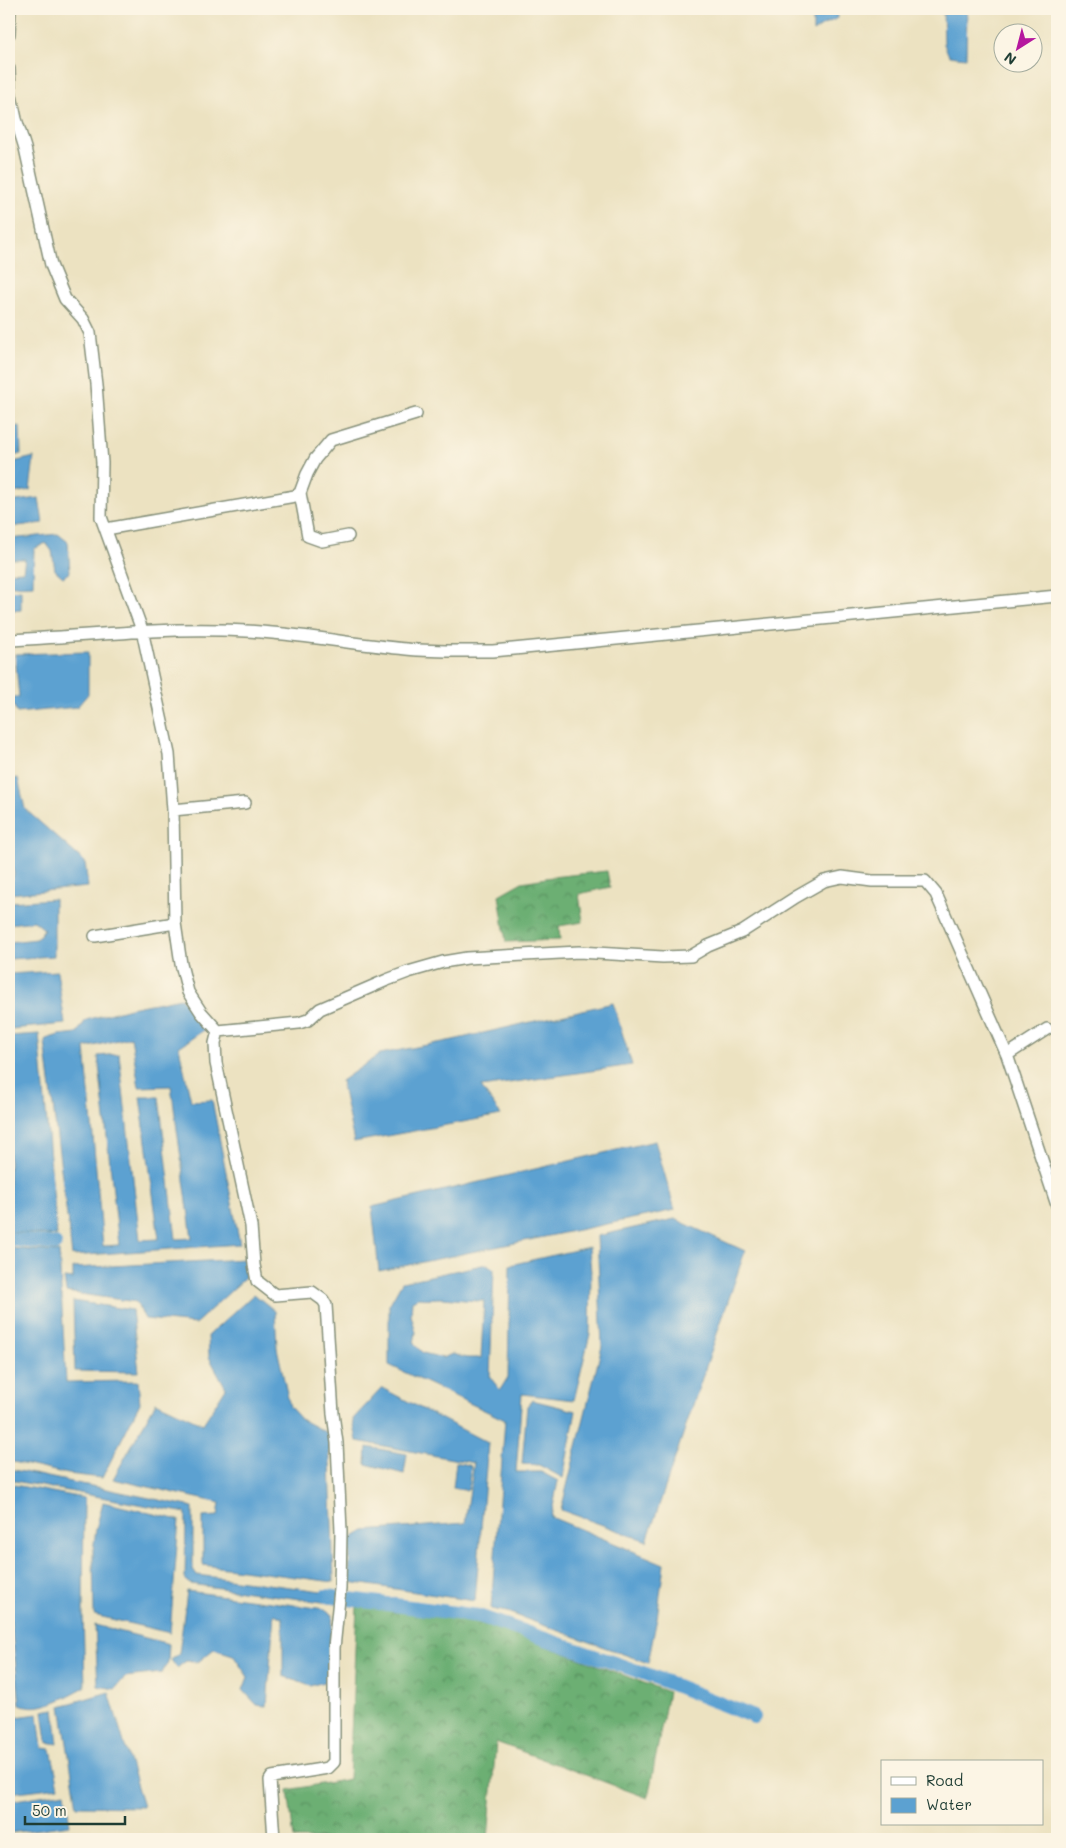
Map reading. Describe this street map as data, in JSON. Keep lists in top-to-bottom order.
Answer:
{
  "legend": ["Road", "Water"],
  "scale_bar": "50 m",
  "north": "bottom left"
}
